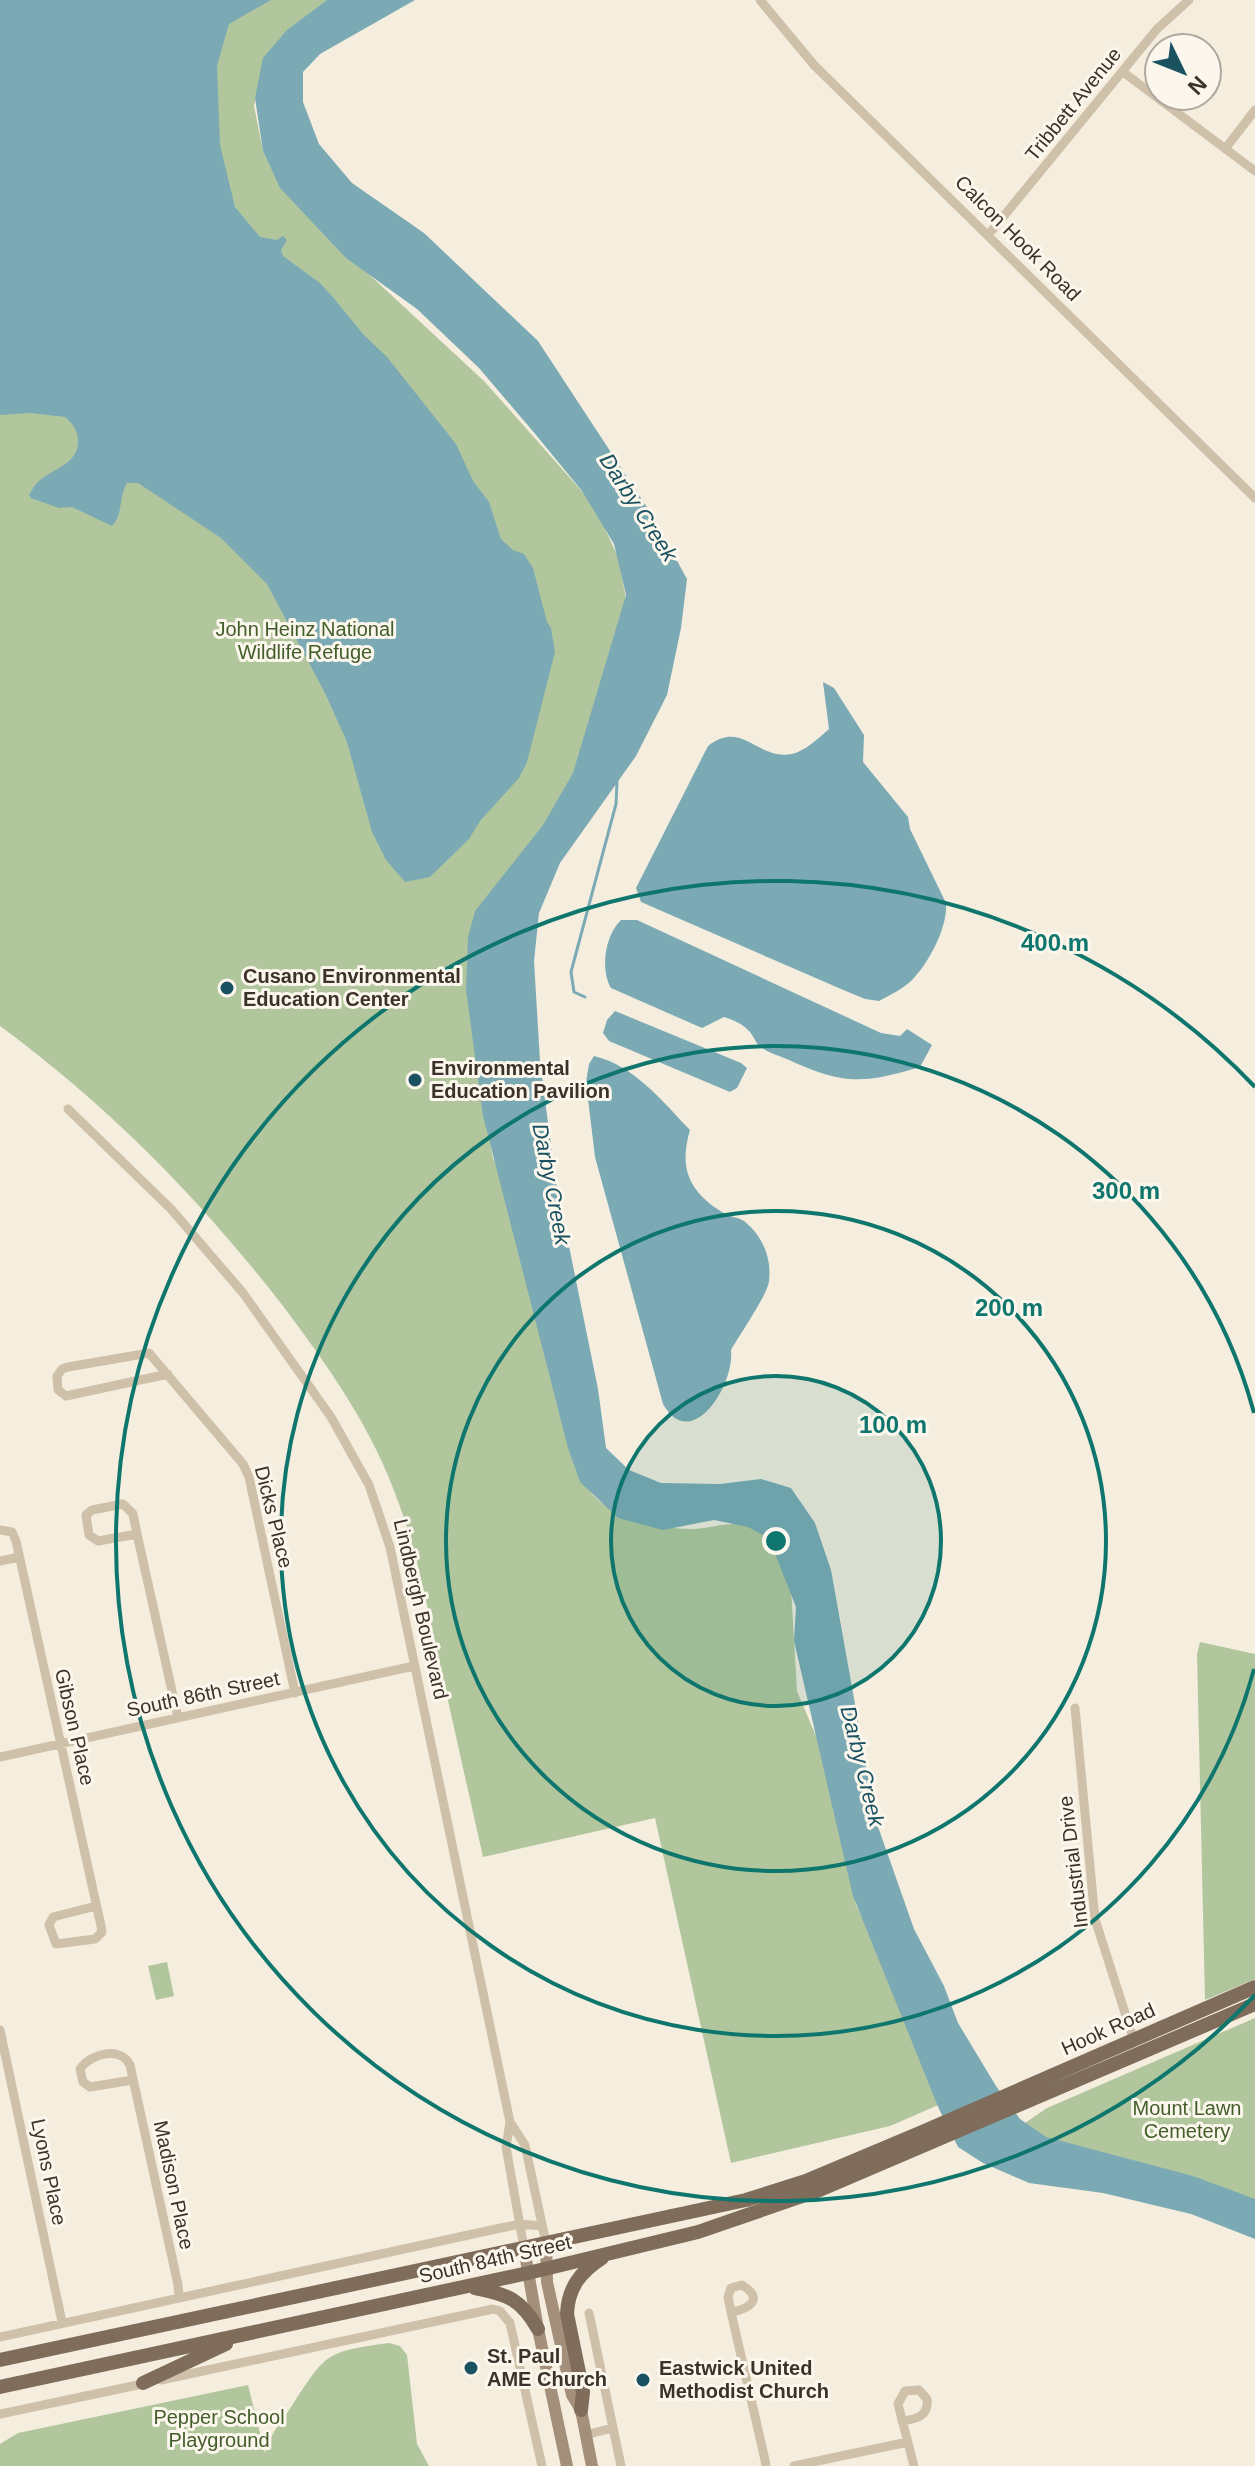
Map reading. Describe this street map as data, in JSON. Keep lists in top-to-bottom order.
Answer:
{
  "streets": {
    "main road": ["Lindbergh Boulevard", "Hook Road", "South 84th Street"],
    "street": [
      "Tribbett Avenue",
      "Calcon Hook Road",
      "Dicks Place",
      "South 86th Street",
      "Gibson Place",
      "Industrial Drive",
      "Lyons Place",
      "Madison Place"
    ]
  },
  "crossings": [
    ["Tribbett Avenue", "Calcon Hook Road"],
    ["Dicks Place", "South 86th Street"],
    ["Lindbergh Boulevard", "South 86th Street"],
    ["Lindbergh Boulevard", "South 84th Street"],
    ["South 86th Street", "Gibson Place"],
    ["Industrial Drive", "Hook Road"],
    ["Hook Road", "South 84th Street"],
    ["Lyons Place", "South 84th Street"],
    ["Madison Place", "South 84th Street"]
  ],
  "water": ["Darby Creek"],
  "parks": ["John Heinz National Wildlife Refuge", "Mount Lawn Cemetery", "Pepper School Playground"],
  "places": [
    "Cusano Environmental Education Center",
    "Environmental Education Pavilion",
    "St. Paul AME Church",
    "Eastwick United Methodist Church"
  ],
  "north": "bottom right",
  "rings": [
    "400 m",
    "300 m",
    "200 m",
    "100 m"
  ]
}
